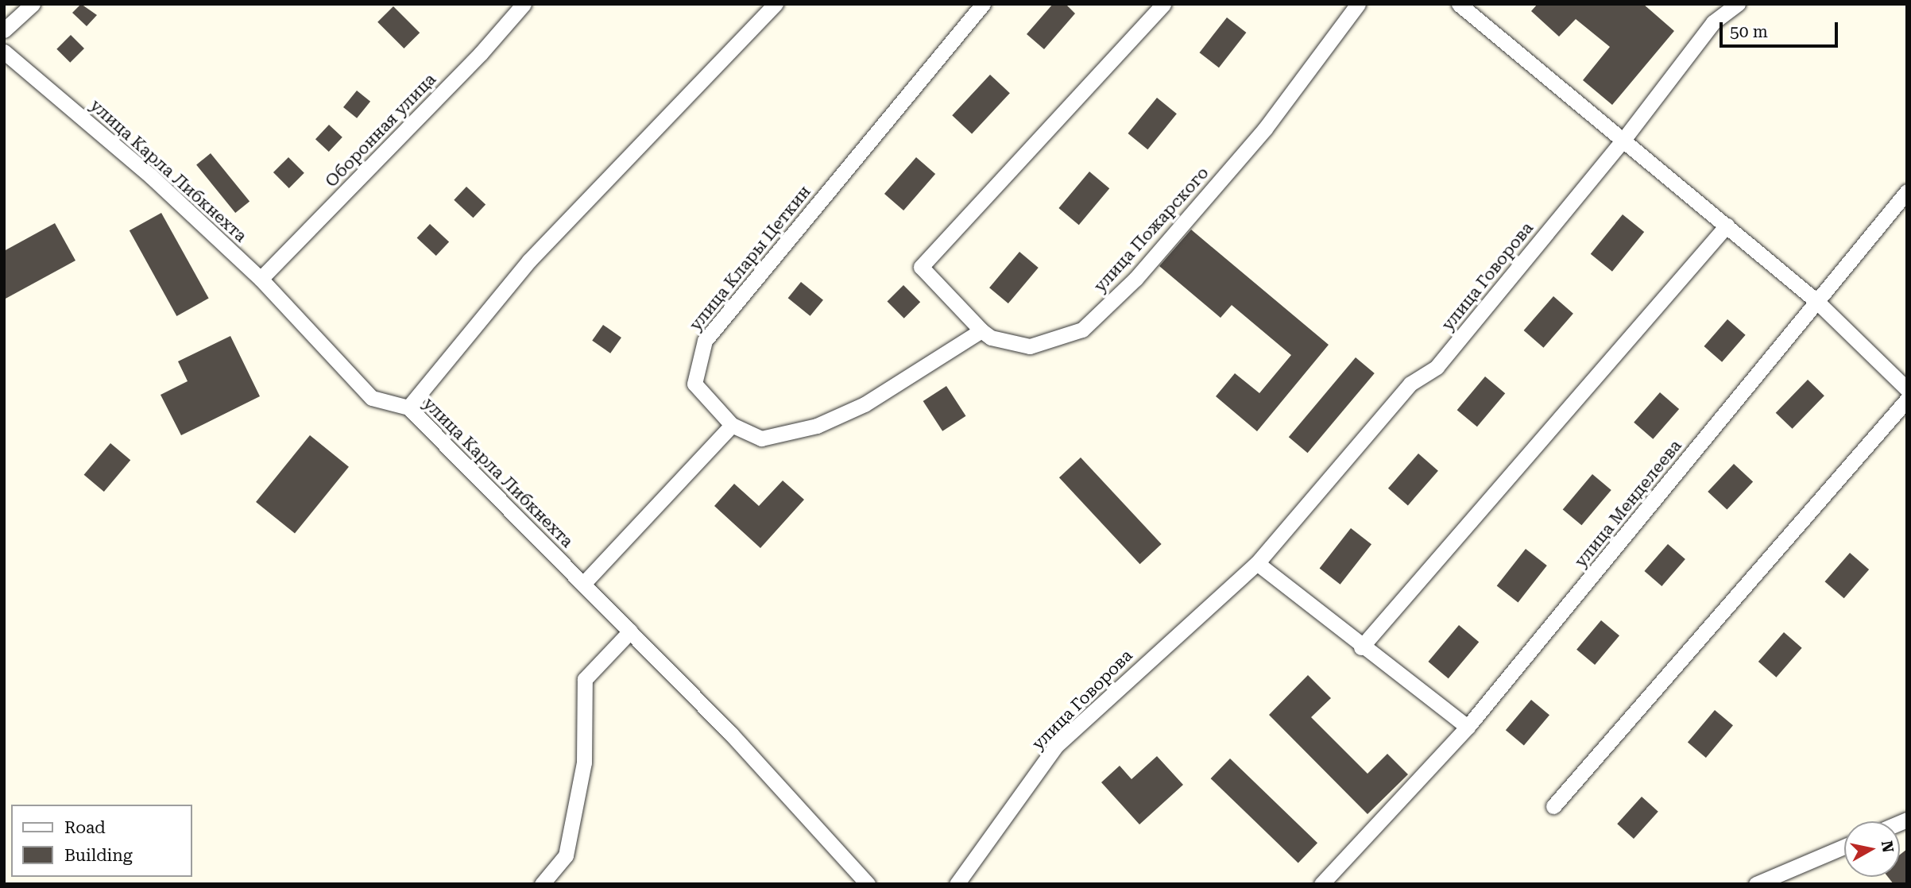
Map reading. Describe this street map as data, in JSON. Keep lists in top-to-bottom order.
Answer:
{
  "streets": {
    "street": [
      "Оборонная улица",
      "улица Карла Либкнехта",
      "улица Пожарского",
      "улица Клары Цеткин",
      "улица Говорова",
      "улица Менделеева"
    ]
  },
  "crossings": [
    ["Оборонная улица", "улица Карла Либкнехта"]
  ],
  "legend": ["Road", "Building"],
  "scale_bar": "50 m",
  "north": "right"
}
